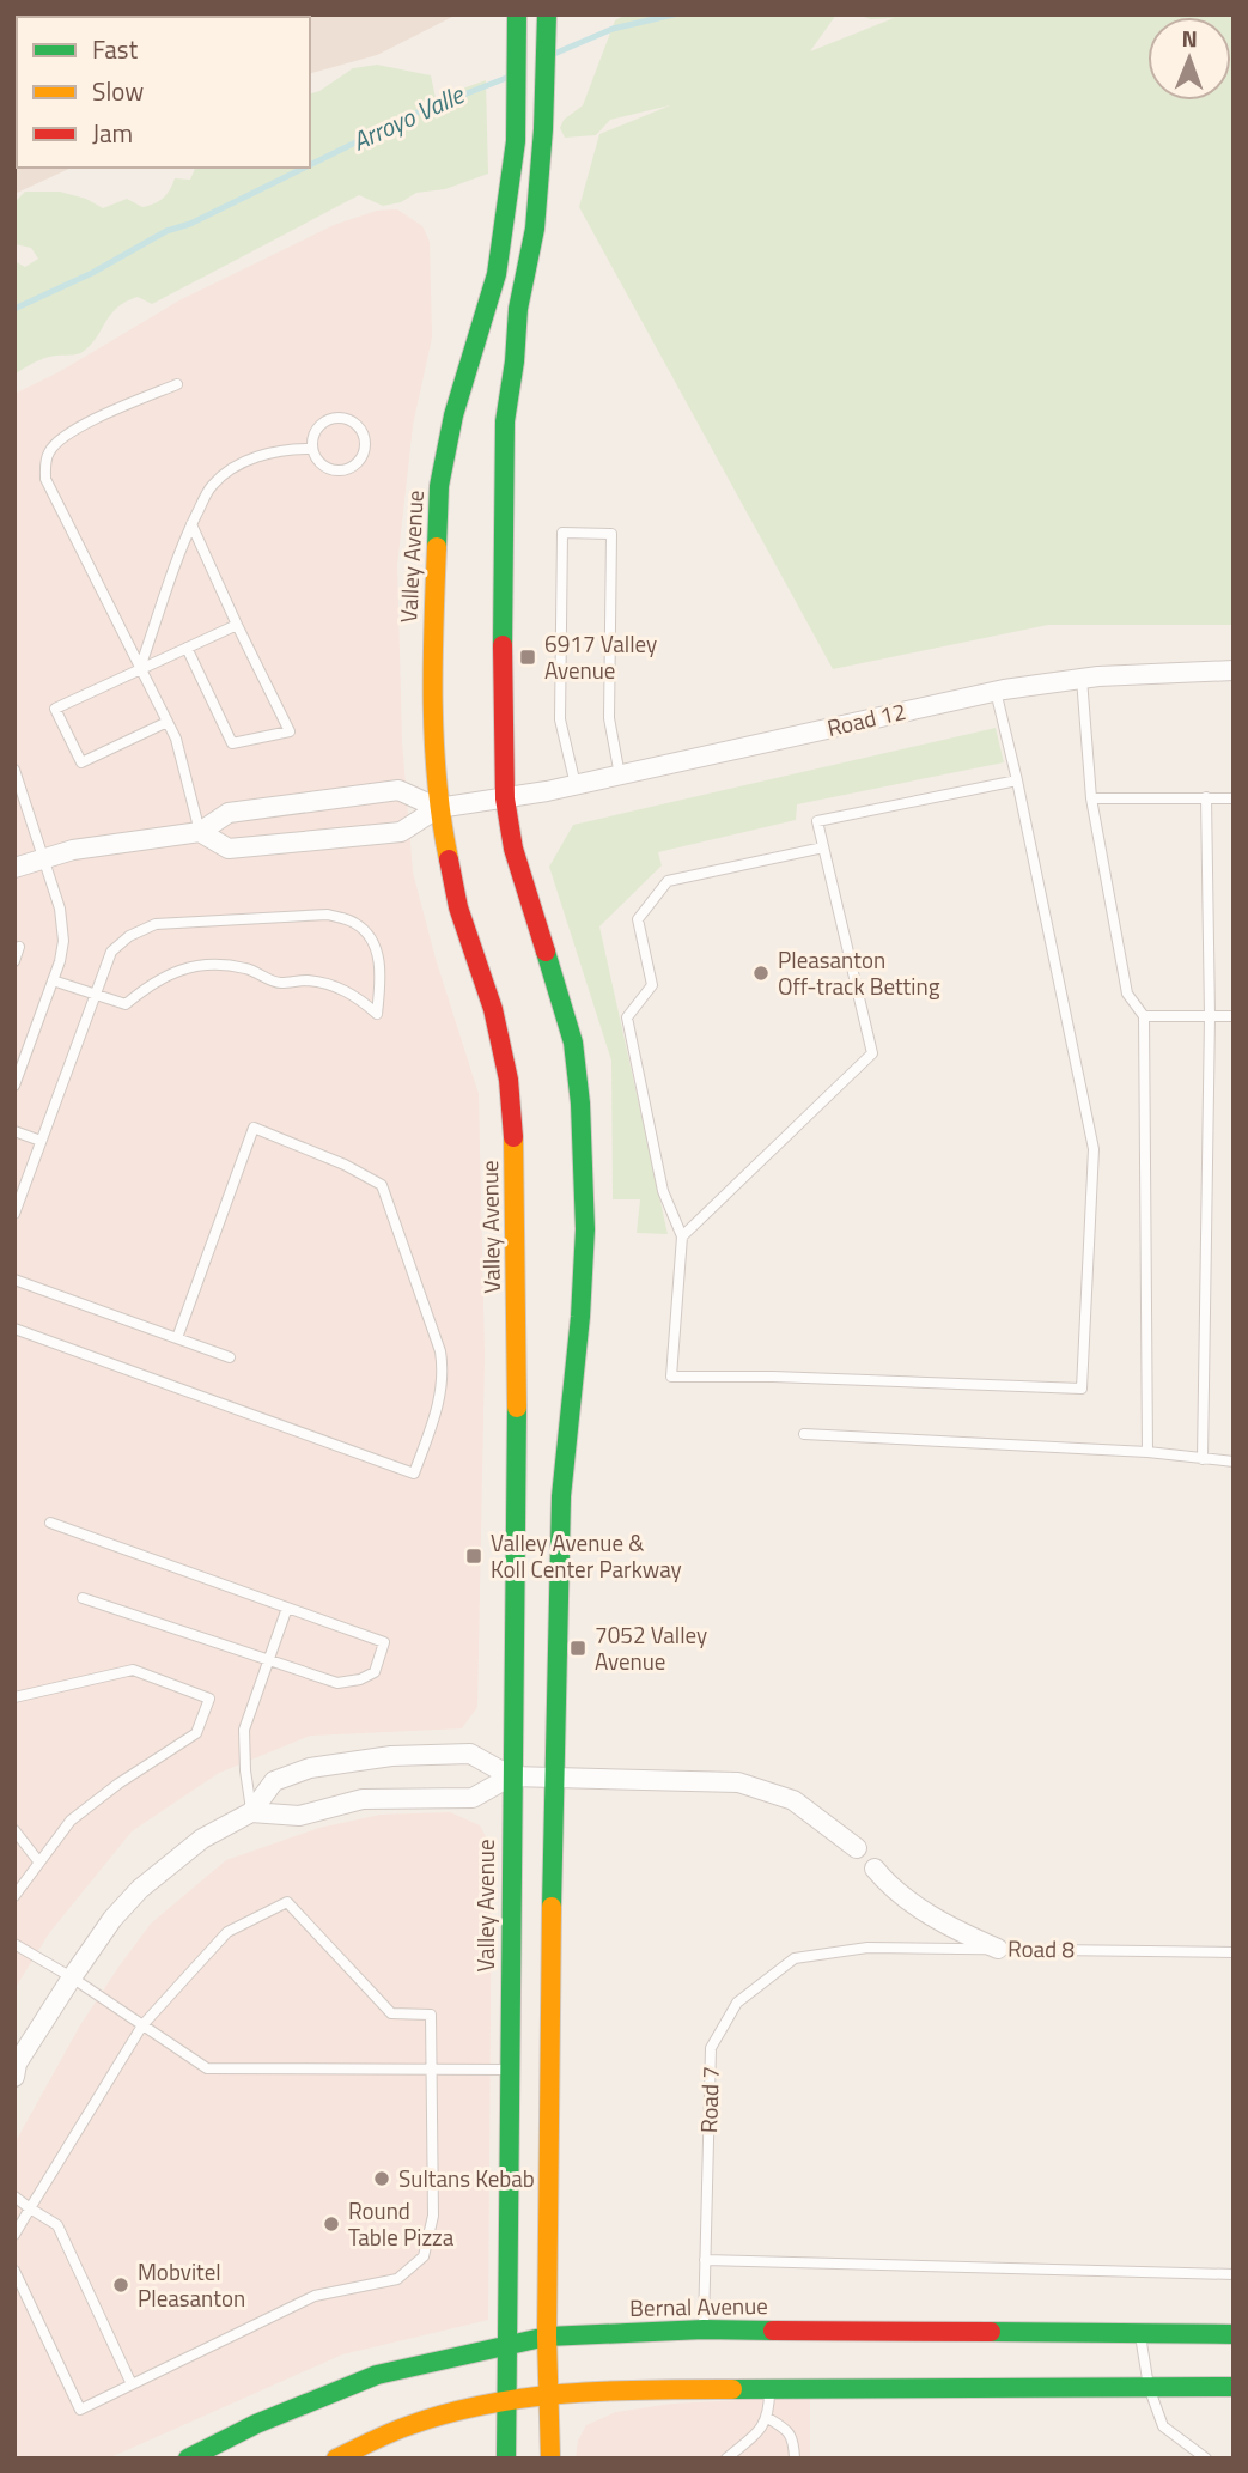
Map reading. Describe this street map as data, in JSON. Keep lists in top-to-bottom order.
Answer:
{
  "streets": {
    "main road": ["Valley Avenue", "Bernal Avenue"],
    "street": ["Road 12", "Road 8"],
    "lane": ["Road 7"]
  },
  "crossings": [
    ["Valley Avenue", "Road 12"],
    ["Valley Avenue", "Bernal Avenue"],
    ["Road 8", "Road 7"],
    ["Road 7", "Bernal Avenue"]
  ],
  "water": ["Arroyo Valle"],
  "places": {
    "transit": ["6917 Valley Avenue", "Valley Avenue & Koll Center Parkway", "7052 Valley Avenue"],
    "other": [
      "Pleasanton Off-track Betting",
      "Sultans Kebab",
      "Round Table Pizza",
      "Mobvitel Pleasanton"
    ]
  },
  "legend": ["Fast", "Slow", "Jam"],
  "north": "top"
}
